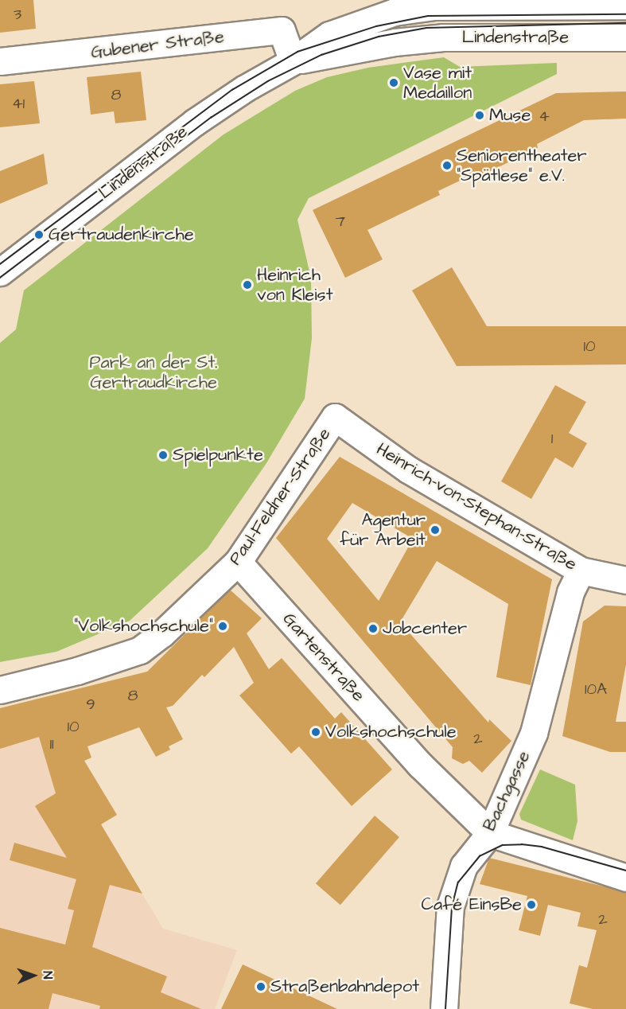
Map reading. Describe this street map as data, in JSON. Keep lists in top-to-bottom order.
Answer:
{
  "streets": {
    "street": [
      "Lindenstraße",
      "Gubener Straße",
      "Paul-Feldner-Straße",
      "Heinrich-von-Stephan-Straße",
      "Gartenstraße",
      "Bachgasse"
    ]
  },
  "crossings": [
    ["Lindenstraße", "Gubener Straße"],
    ["Paul-Feldner-Straße", "Heinrich-von-Stephan-Straße"],
    ["Paul-Feldner-Straße", "Gartenstraße"],
    ["Heinrich-von-Stephan-Straße", "Bachgasse"],
    ["Gartenstraße", "Bachgasse"]
  ],
  "parks": ["Park an der St. Gertraudkirche"],
  "places": [
    "Vase mit Medaillon",
    "Muse",
    "Seniorentheater \"Spätlese\" e.V.",
    "Gertraudenkirche",
    "Heinrich von Kleist",
    "Spielpunkte",
    "Agentur für Arbeit",
    "\"Volkshochschule\"",
    "Jobcenter",
    "Volkshochschule",
    "Café EinsBe",
    "Straßenbahndepot"
  ],
  "house_numbers": [
    "3",
    "8",
    "41",
    "4",
    "7",
    "10",
    "1",
    "10A",
    "8",
    "9",
    "10",
    "2",
    "11",
    "2"
  ],
  "north": "right"
}
